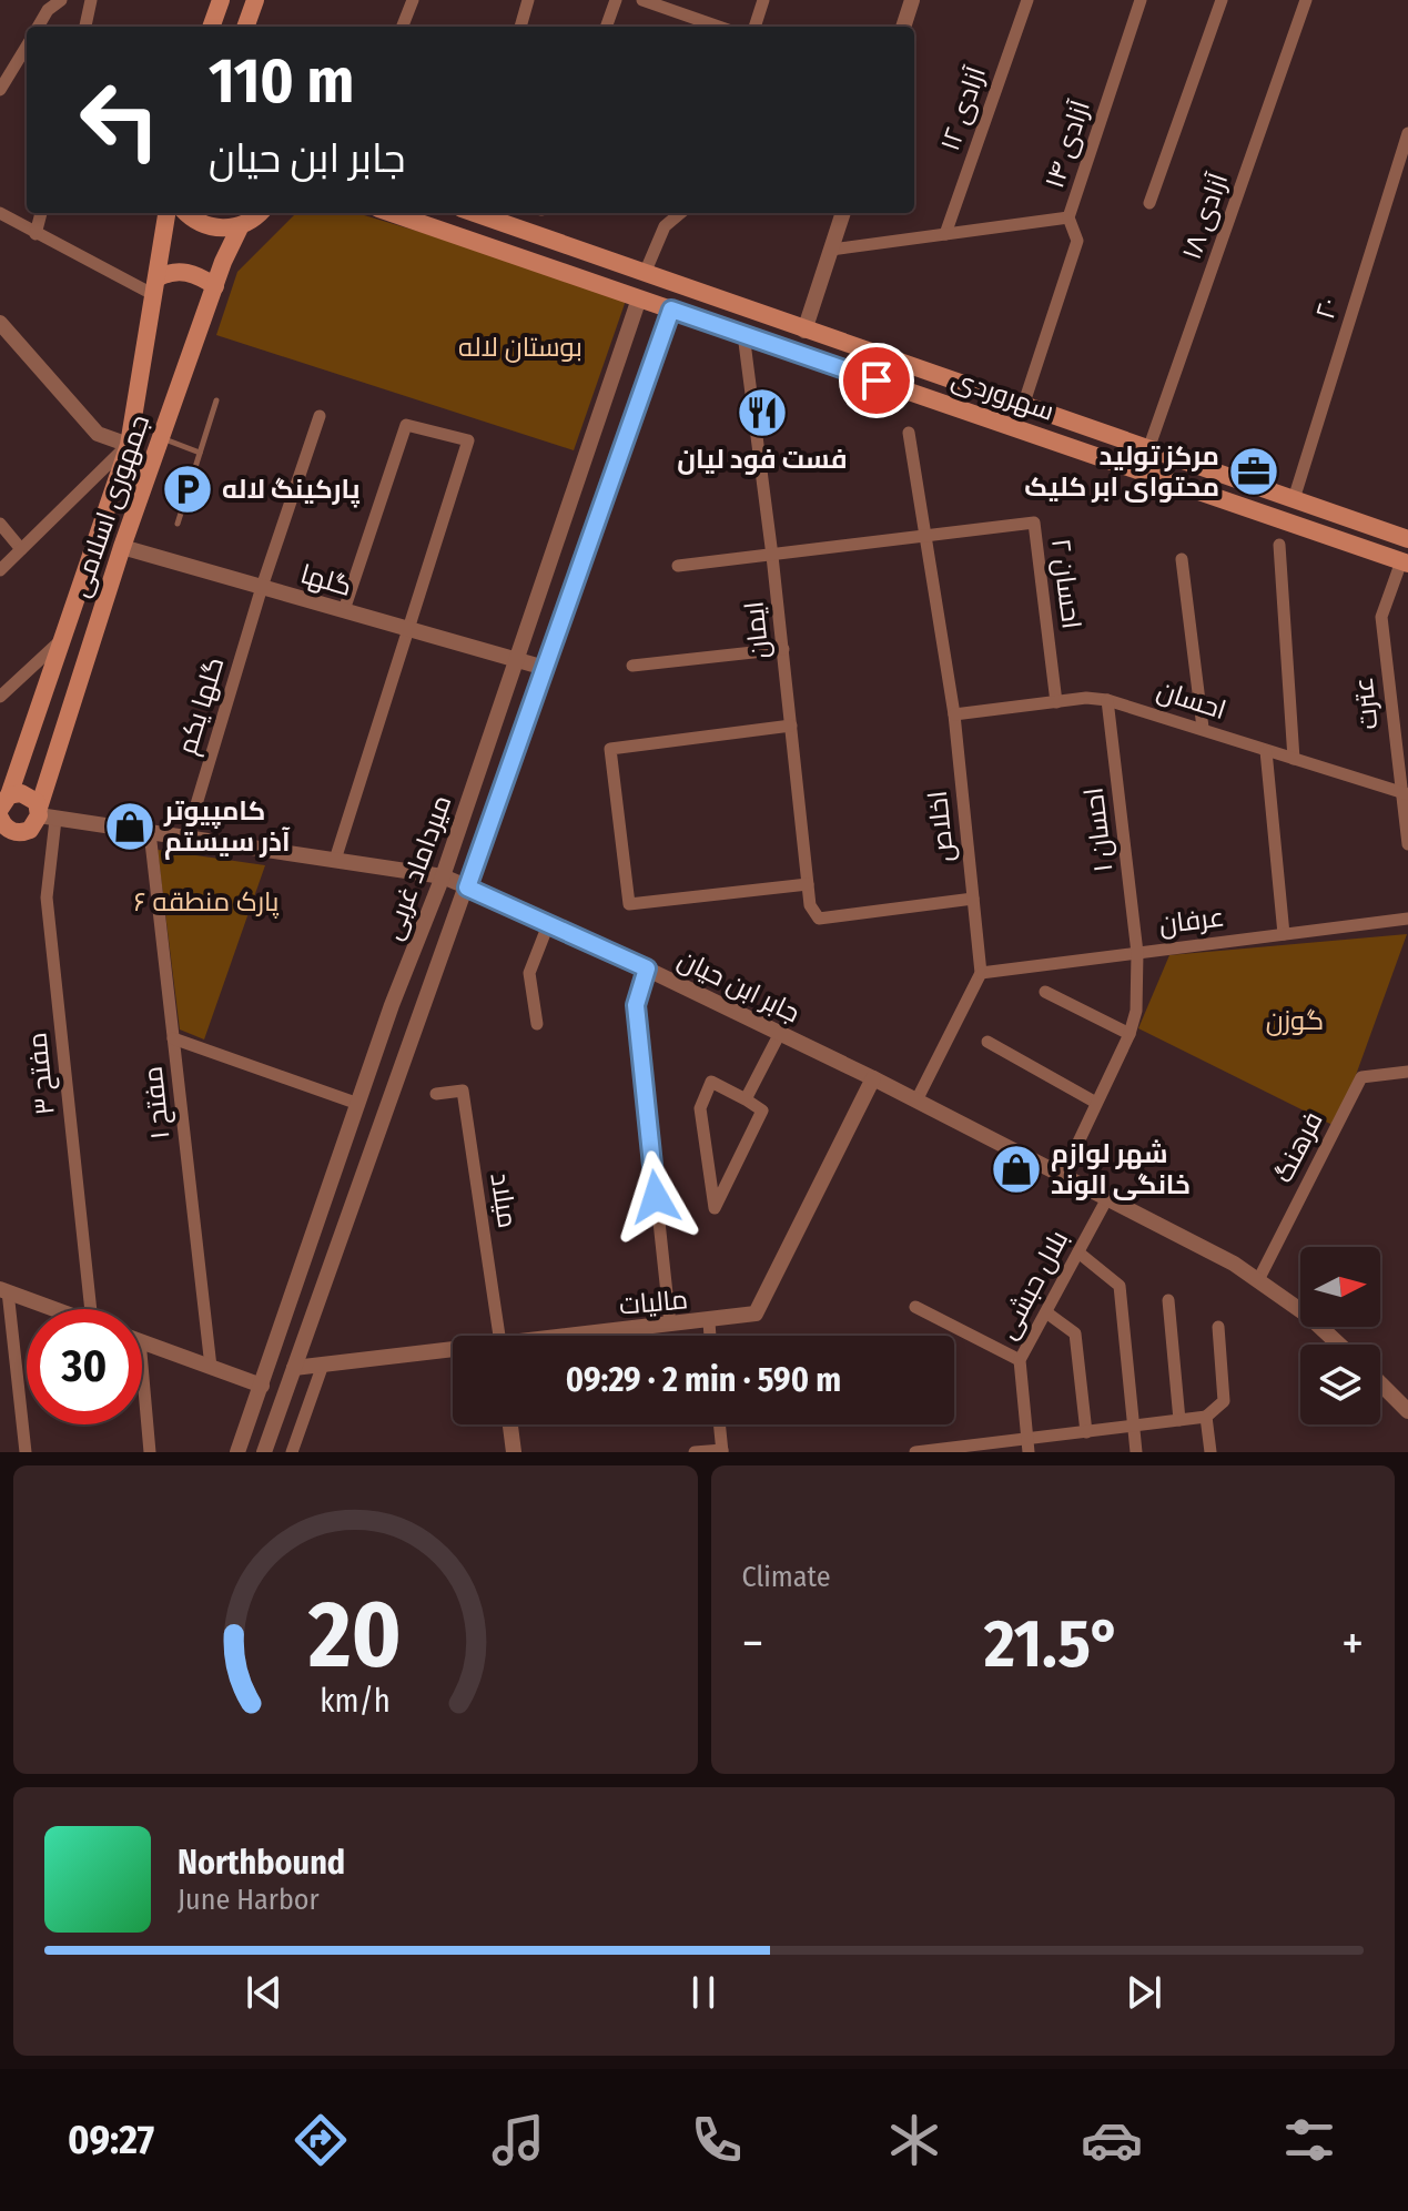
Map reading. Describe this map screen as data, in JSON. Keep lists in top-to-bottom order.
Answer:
{
  "streets": {
    "main road": ["سهروردی", "جمهوری اسلامی"],
    "street": [
      "آزادی ۱۲",
      "آزادی ۱۴",
      "آزادی ۱۸",
      "۲۰",
      "گلها",
      "احسان ۲",
      "ایمان",
      "احسان",
      "عترت",
      "گلها یکم",
      "اخلاص",
      "احسان ۱",
      "میرداماد غربی",
      "عرفان",
      "جابر ابن حیان",
      "مفتح ۳",
      "مفتح ۱",
      "فرهنگ",
      "میلاد",
      "بلال حبشی",
      "مالیات"
    ]
  },
  "crossings": [
    ["آزادی ۱۴", "سهروردی"],
    ["آزادی ۱۸", "سهروردی"],
    ["۲۰", "سهروردی"],
    ["سهروردی", "ایمان"],
    ["سهروردی", "عترت"],
    ["سهروردی", "میرداماد غربی"],
    ["جمهوری اسلامی", "گلها"],
    ["جمهوری اسلامی", "جابر ابن حیان"],
    ["جمهوری اسلامی", "مفتح ۳"],
    ["گلها", "گلها یکم"],
    ["گلها", "میرداماد غربی"],
    ["احسان ۲", "احسان"],
    ["احسان ۲", "اخلاص"],
    ["ایمان", "اخلاص"],
    ["احسان", "عترت"],
    ["احسان", "اخلاص"],
    ["احسان", "احسان ۱"],
    ["گلها یکم", "جابر ابن حیان"],
    ["اخلاص", "عرفان"],
    ["احسان ۱", "عرفان"],
    ["احسان ۱", "جابر ابن حیان"],
    ["میرداماد غربی", "جابر ابن حیان"],
    ["میرداماد غربی", "مالیات"],
    ["جابر ابن حیان", "مفتح ۳"],
    ["جابر ابن حیان", "مفتح ۱"],
    ["جابر ابن حیان", "فرهنگ"],
    ["جابر ابن حیان", "بلال حبشی"],
    ["جابر ابن حیان", "مالیات"]
  ],
  "parks": ["بوستان لاله", "پارک منطقه ۶", "گوزن"],
  "places": {
    "restaurant": ["فست فود لیان"],
    "office": ["مرکز تولید محتوای ابر کلیک"],
    "parking": ["پارکینگ لاله"],
    "shop": ["کامپیوتر آذر سیستم", "شهر لوازم خانگی الوند"]
  },
  "north": "right",
  "page": {
    "turn": ["110 m", "جابر ابن حیان"],
    "limit": "30",
    "trip": "09:29 · 2 min · 590 m",
    "tile": "Climate",
    "heat": ["−", "21.5°", "+"],
    "song": ["Northbound", "June Harbor"],
    "tabs": "09:27",
    "gauge": ["20", "km/h"]
  }
}
